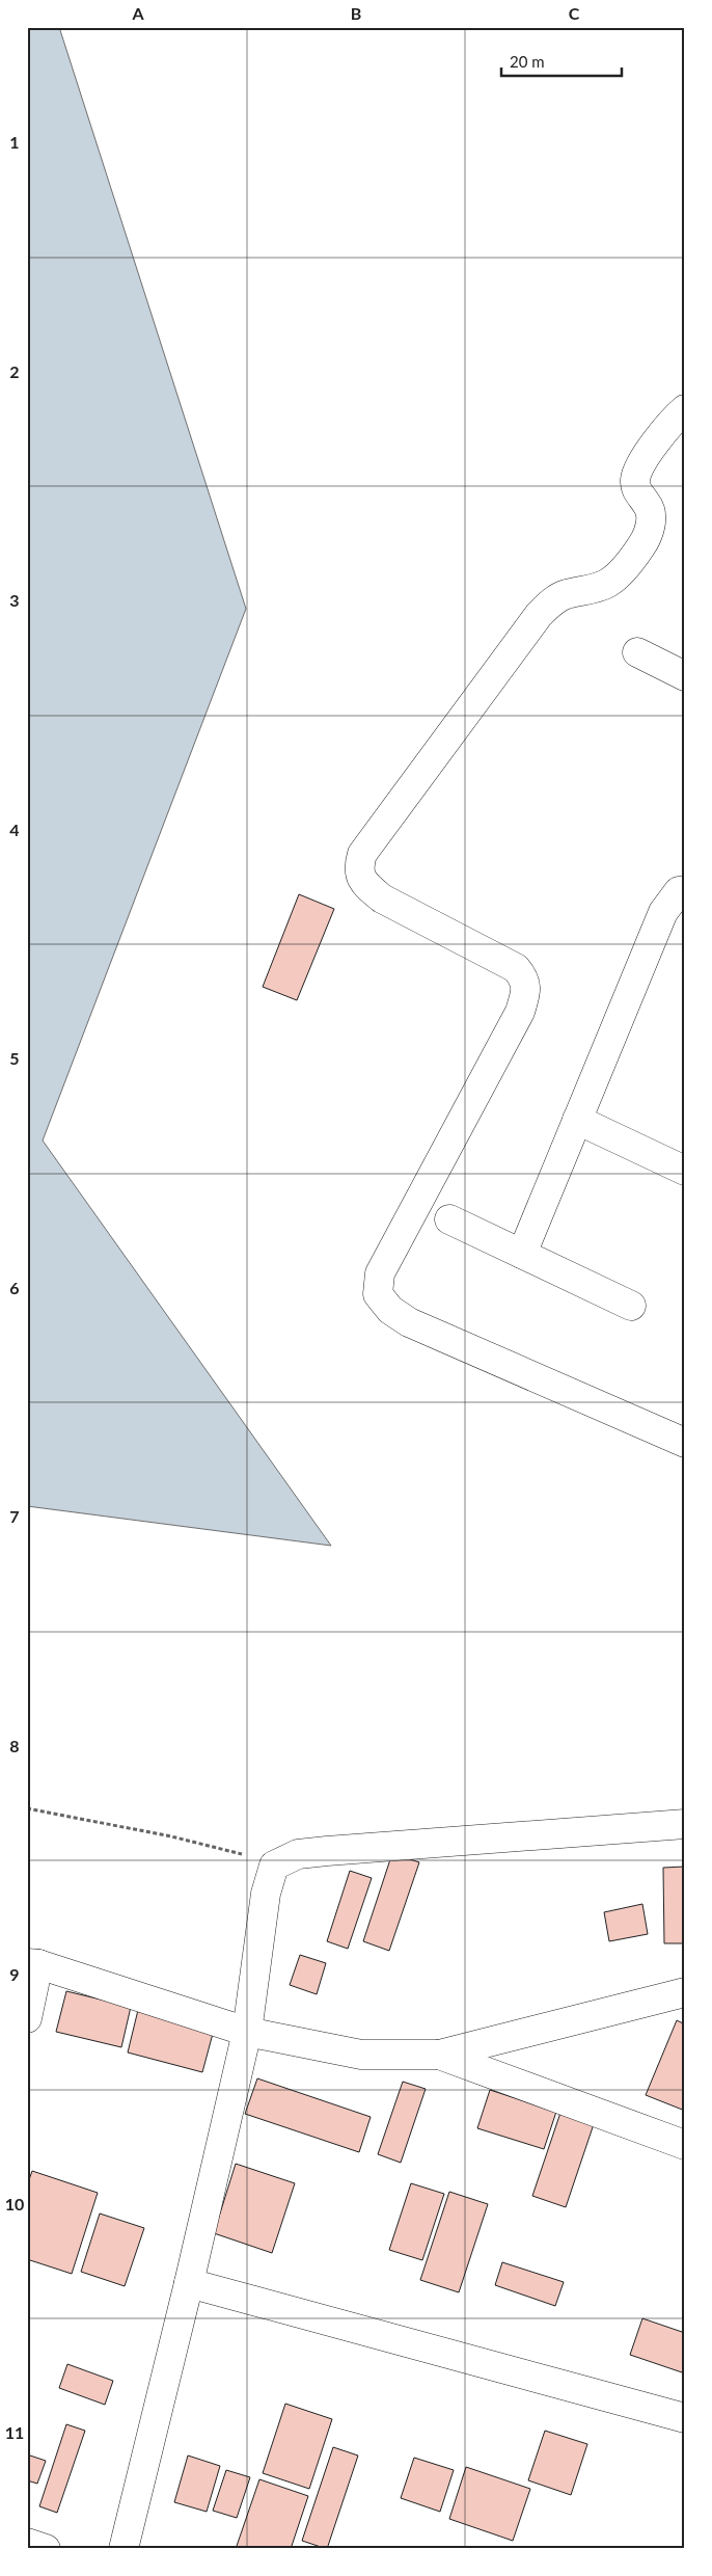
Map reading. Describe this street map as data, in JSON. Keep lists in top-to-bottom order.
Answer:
{
  "scale_bar": "20 m",
  "grid": {
    "columns": ["A", "B", "C"],
    "rows": [
      "1",
      "2",
      "3",
      "4",
      "5",
      "6",
      "7",
      "8",
      "9",
      "10",
      "11"
    ]
  }
}
